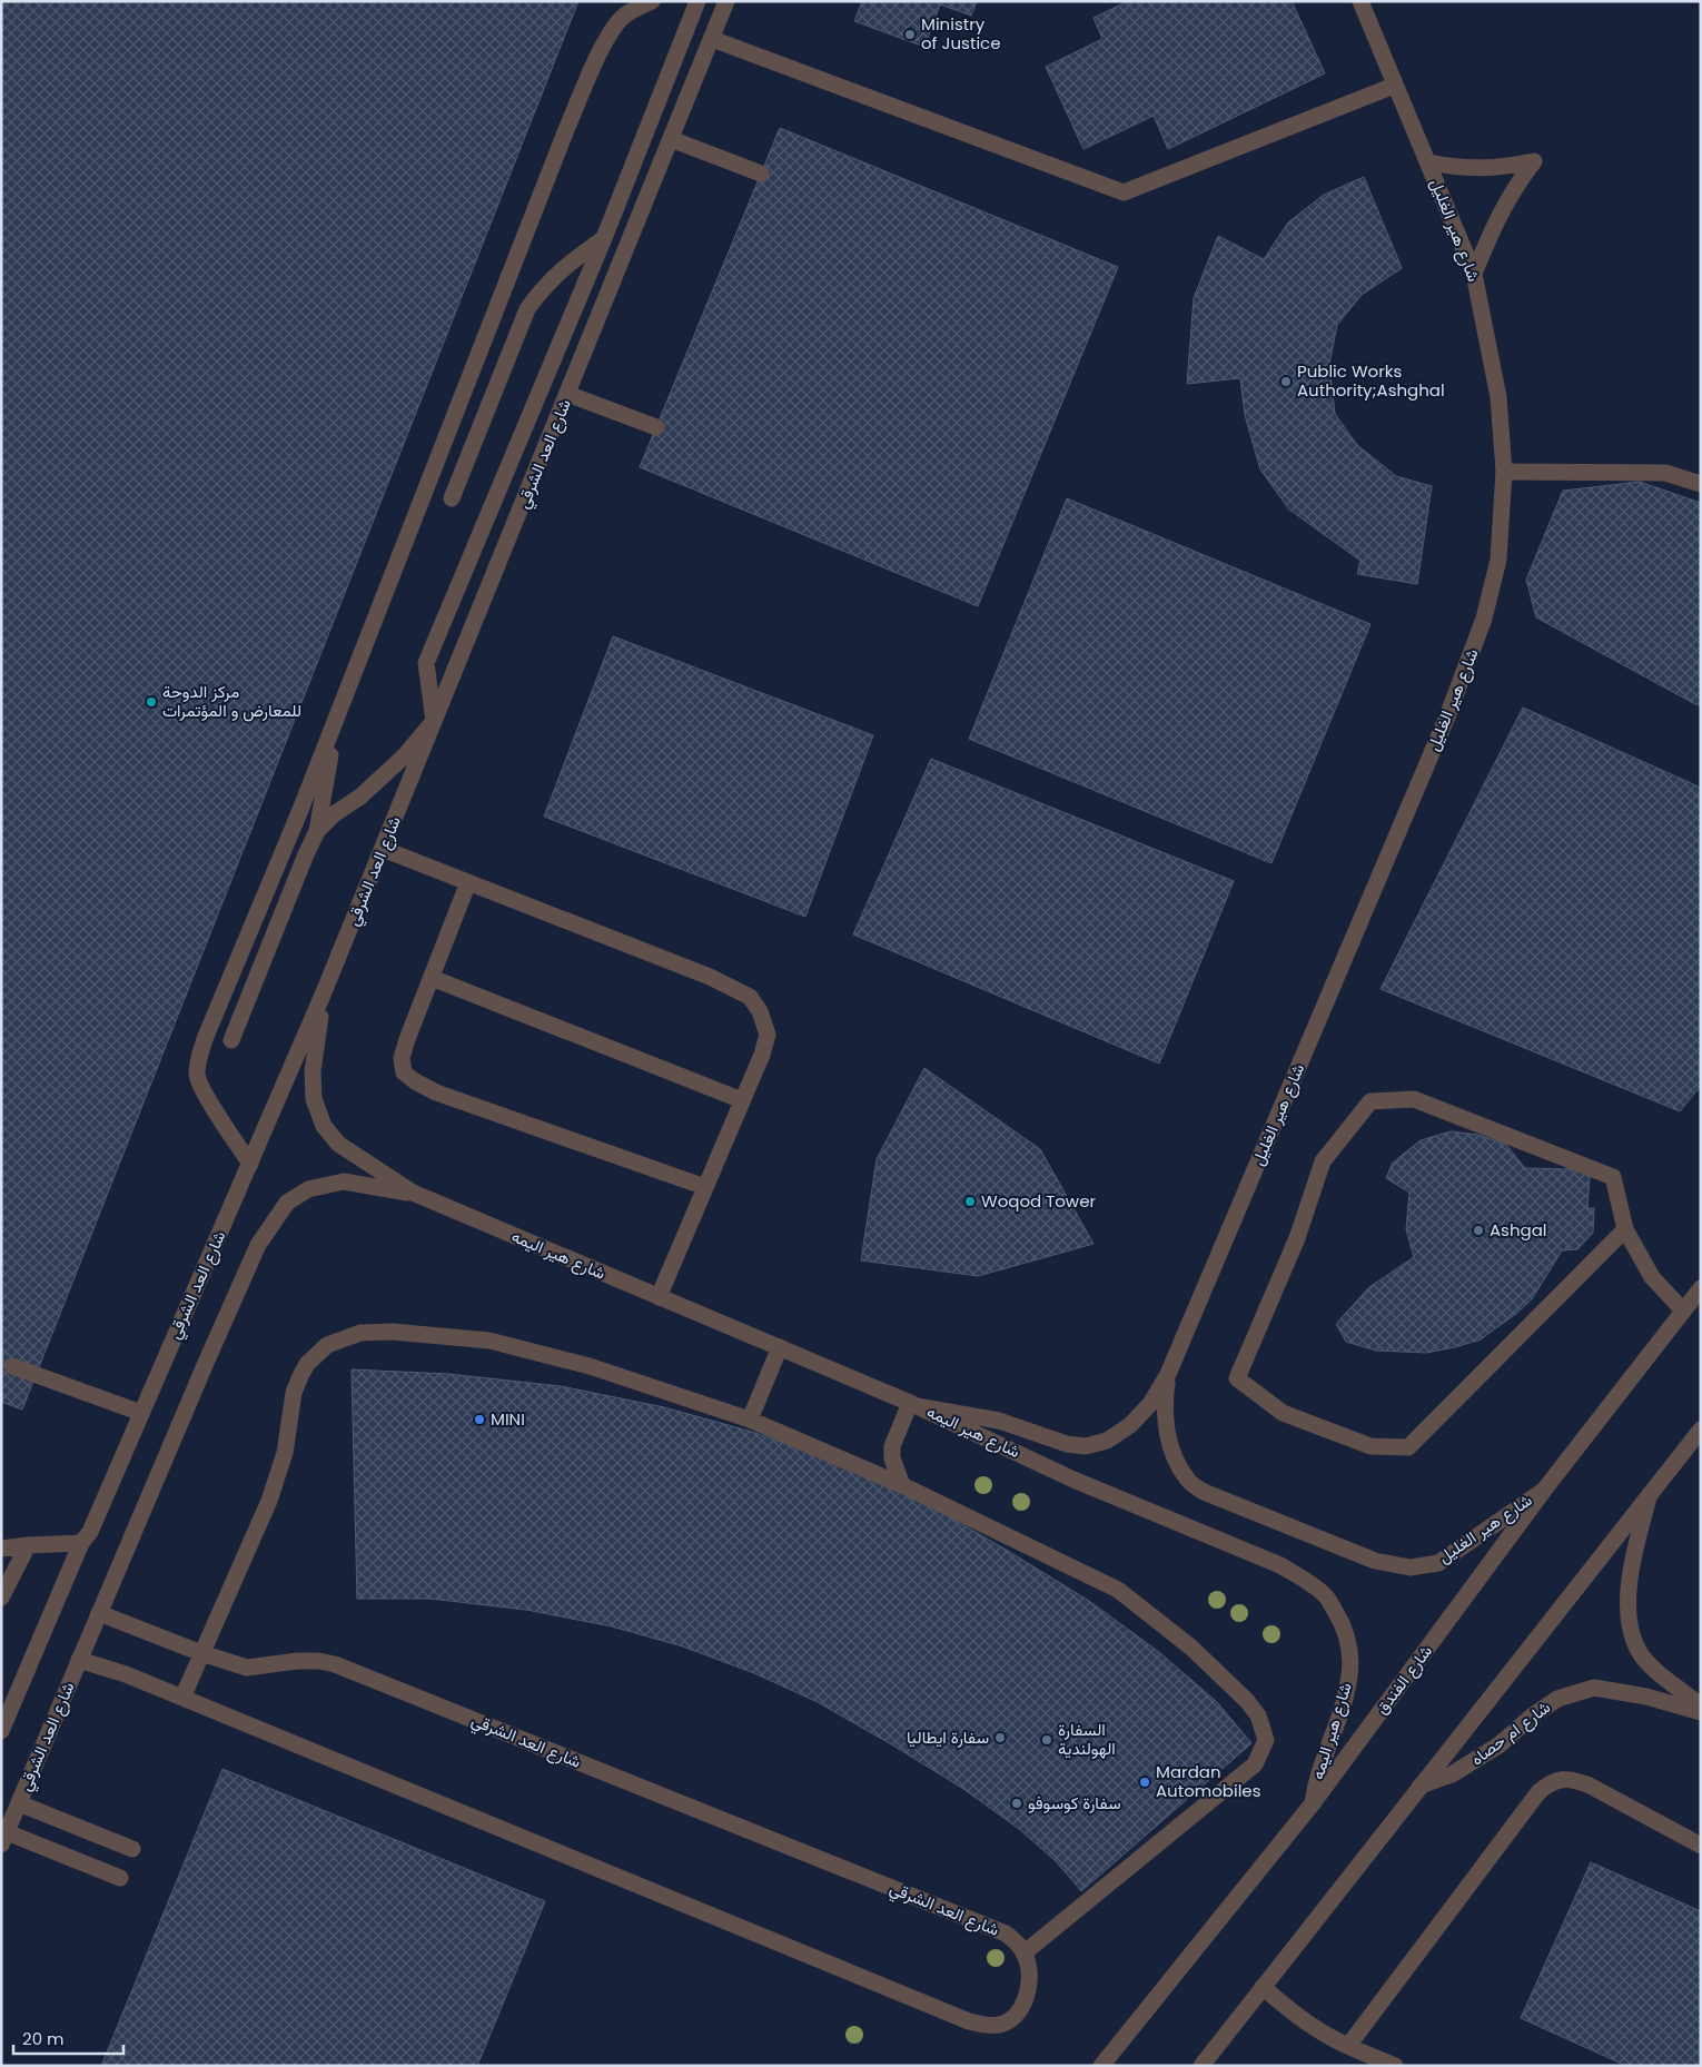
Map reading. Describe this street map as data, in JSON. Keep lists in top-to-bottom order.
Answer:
{
  "streets": {
    "street": [
      "شارع هير الغليل",
      "شارع العد الشرقي",
      "شارع هير اليمه",
      "شارع الفندق",
      "شارع ام حصاه"
    ]
  },
  "crossings": [
    ["شارع هير الغليل", "شارع هير اليمه"],
    ["شارع هير الغليل", "شارع الفندق"],
    ["شارع العد الشرقي", "شارع هير اليمه"],
    ["شارع هير اليمه", "شارع الفندق"]
  ],
  "places": [
    "Ministry of Justice",
    "Public Works Authority;Ashghal",
    "مركز الدوحة للمعارض و المؤتمرات",
    "Woqod Tower",
    "Ashgal",
    "MINI",
    "سفارة ايطاليا",
    "السفارة الهولندية",
    "Mardan Automobiles",
    "سفارة كوسوفو"
  ],
  "scale_bar": "20 m"
}
